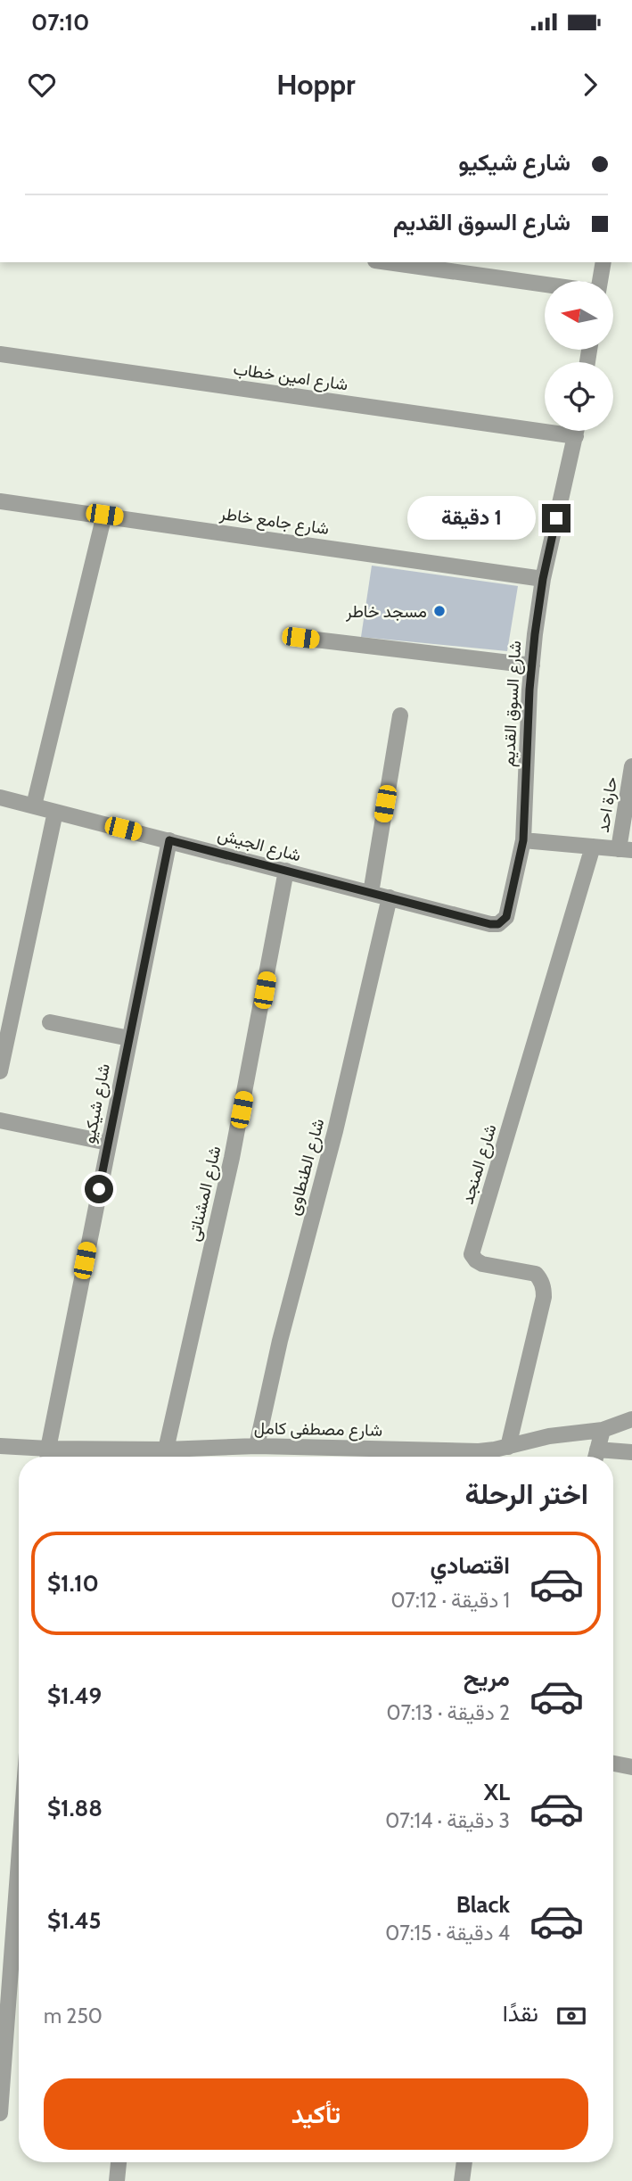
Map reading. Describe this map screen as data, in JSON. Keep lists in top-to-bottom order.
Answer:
{
  "streets": {
    "street": [
      "شارع امين خطاب",
      "شارع جامع خاطر",
      "شارع السوق القديم",
      "حارة احد",
      "شارع الجيش",
      "شارع شيكيو",
      "شارع المنجد",
      "شارع الطنطاوى",
      "شارع المشناتى",
      "شارع مصطفى كامل"
    ]
  },
  "crossings": [
    ["شارع جامع خاطر", "شارع السوق القديم"],
    ["شارع السوق القديم", "شارع الجيش"],
    ["شارع الجيش", "شارع شيكيو"],
    ["شارع الجيش", "شارع الطنطاوى"],
    ["شارع الجيش", "شارع المشناتى"],
    ["شارع شيكيو", "شارع مصطفى كامل"],
    ["شارع المنجد", "شارع مصطفى كامل"],
    ["شارع الطنطاوى", "شارع مصطفى كامل"],
    ["شارع المشناتى", "شارع مصطفى كامل"]
  ],
  "places": ["مسجد خاطر"],
  "north": "left",
  "page": {
    "status": "07:10",
    "header": "Hoppr",
    "banner": ["شارع شيكيو", "شارع السوق القديم"],
    "bubble": "1 دقيقة",
    "heading": "اختر الرحلة",
    "list": [
      {
        "name": "اقتصادي",
        "note": "1 دقيقة · 07:12",
        "value": "$1.10"
      },
      {
        "name": "مريح",
        "note": "2 دقيقة · 07:13",
        "value": "$1.49"
      },
      {
        "name": "XL",
        "note": "3 دقيقة · 07:14",
        "value": "$1.88"
      },
      {
        "name": "Black",
        "note": "4 دقيقة · 07:15",
        "value": "$1.45"
      }
    ],
    "pay": ["نقدًا", "250 m"],
    "buttons": "تأكيد"
  }
}
